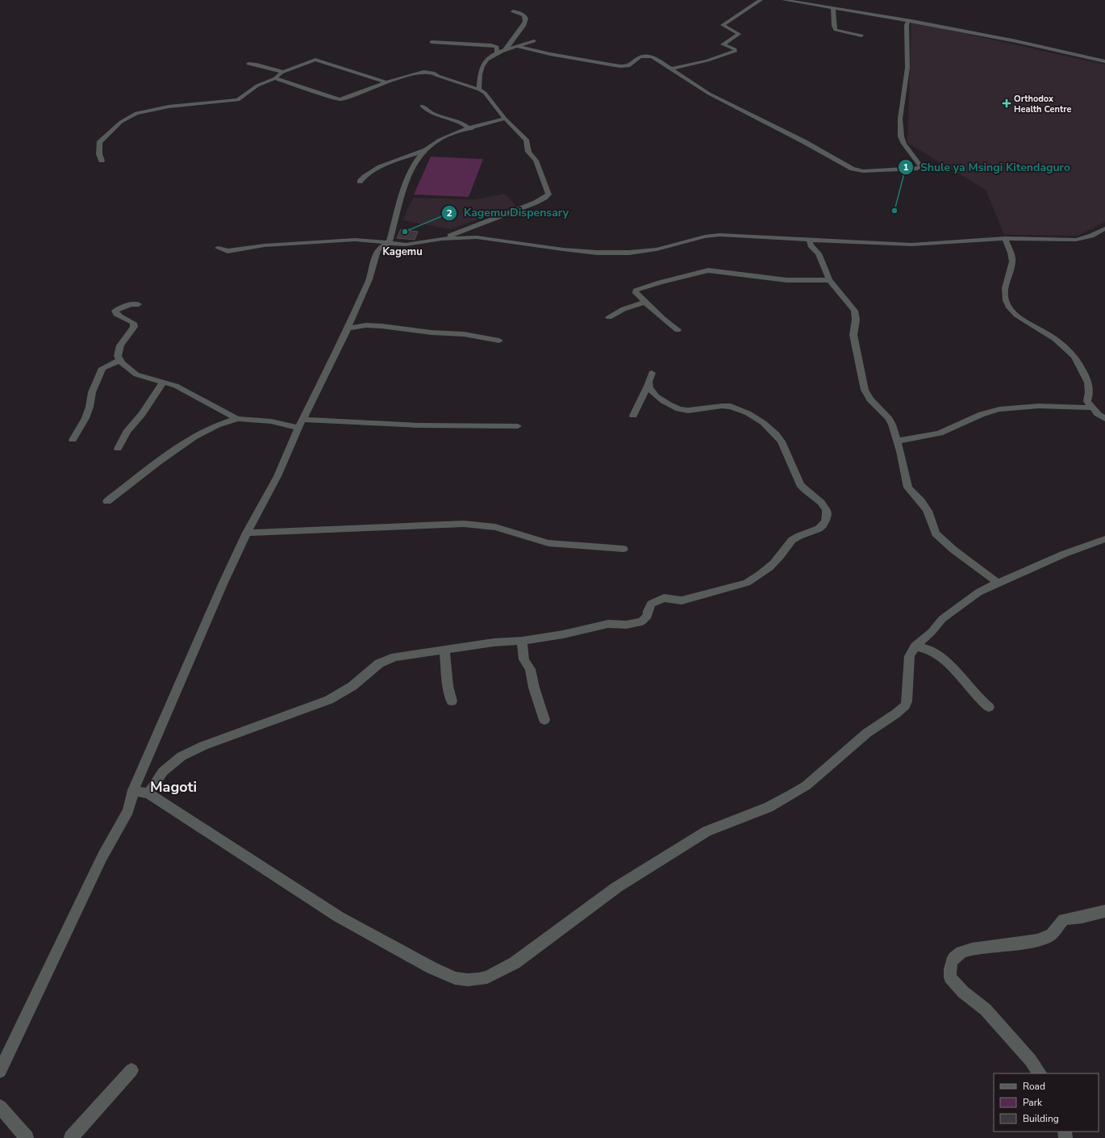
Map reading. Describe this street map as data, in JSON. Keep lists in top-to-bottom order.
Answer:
{
  "districts": ["Kagemu", "Magoti"],
  "places": {
    "health": ["Orthodox Health Centre"],
    "other": ["Shule ya Msingi Kitendaguro", "Kagemu Dispensary"]
  },
  "legend": ["Road", "Park", "Building"]
}
